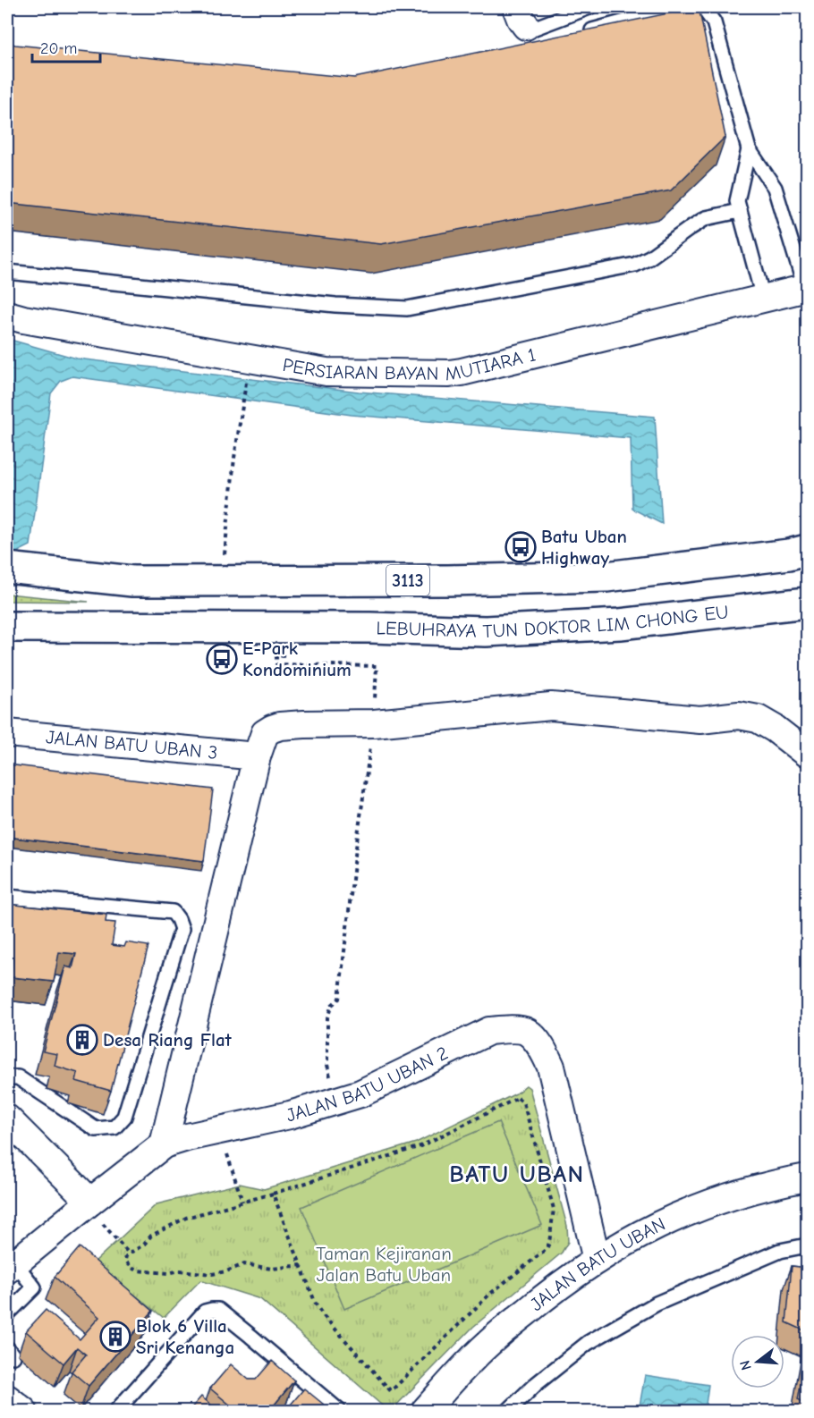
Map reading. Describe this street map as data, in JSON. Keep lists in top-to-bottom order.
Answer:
{
  "streets": {
    "highway": ["3113", "LEBUHRAYA TUN DOKTOR LIM CHONG EU"],
    "street": [
      "PERSIARAN BAYAN MUTIARA 1",
      "JALAN BATU UBAN 3",
      "JALAN BATU UBAN 2",
      "JALAN BATU UBAN"
    ]
  },
  "crossings": [
    ["JALAN BATU UBAN 2", "JALAN BATU UBAN"]
  ],
  "districts": ["BATU UBAN"],
  "parks": ["Taman Kejiranan Jalan Batu Uban"],
  "places": {
    "bus stop": ["Batu Uban Highway", "E-Park Kondominium"],
    "building": ["Desa Riang Flat", "Blok 6 Villa Sri Kenanga"]
  },
  "scale_bar": "20 m",
  "north": "left"
}
